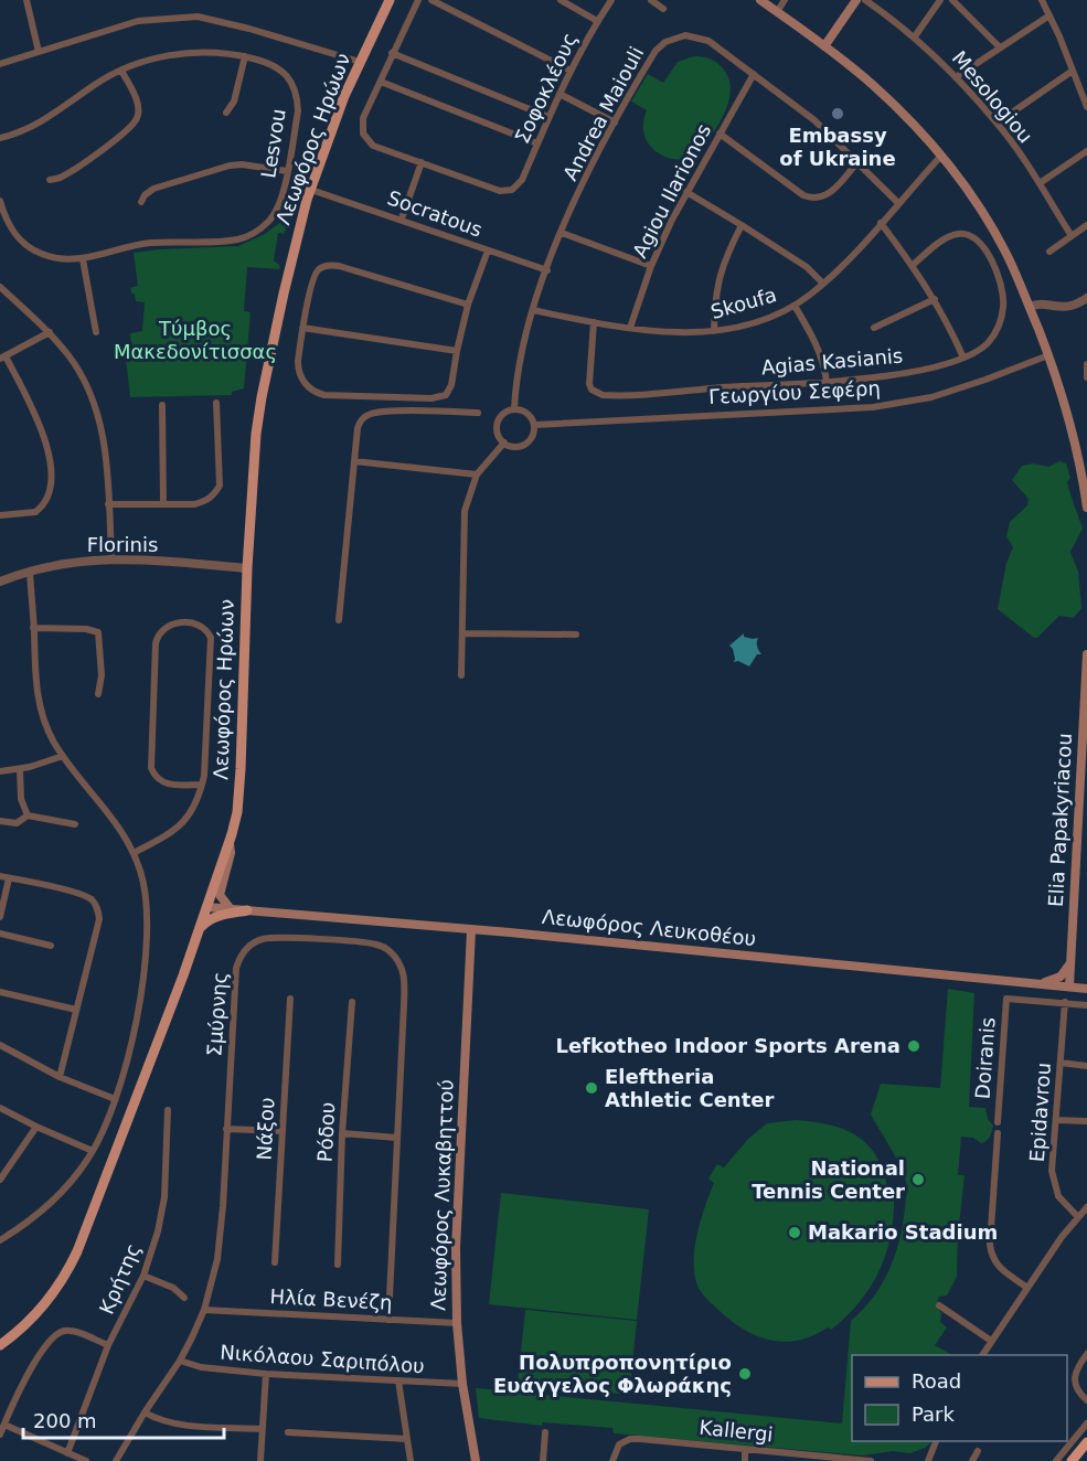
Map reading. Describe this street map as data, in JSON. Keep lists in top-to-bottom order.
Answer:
{
  "streets": {
    "main road": [
      "Λεωφόρος Ηρώων",
      "Elia Papakyriacou",
      "Λεωφόρος Λευκοθέου",
      "Λεωφόρος Λυκαβηττού"
    ],
    "street": [
      "Σοφοκλέους",
      "Mesologiou",
      "Andrea Maiouli",
      "Lesvou",
      "Agiou Ilarionos",
      "Socratous",
      "Skoufa",
      "Agias Kasianis",
      "Γεωργίου Σεφέρη",
      "Florinis",
      "Σμύρνης",
      "Doiranis",
      "Epidavrou",
      "Νάξου",
      "Ρόδου",
      "Κρήτης",
      "Ηλία Βενέζη",
      "Νικόλαου Σαριπόλου",
      "Kallergi"
    ]
  },
  "crossings": [
    ["Andrea Maiouli", "Agiou Ilarionos"],
    ["Andrea Maiouli", "Socratous"],
    ["Andrea Maiouli", "Skoufa"],
    ["Andrea Maiouli", "Γεωργίου Σεφέρη"],
    ["Λεωφόρος Ηρώων", "Socratous"],
    ["Λεωφόρος Ηρώων", "Florinis"],
    ["Λεωφόρος Ηρώων", "Λεωφόρος Λευκοθέου"],
    ["Agiou Ilarionos", "Skoufa"],
    ["Skoufa", "Agias Kasianis"],
    ["Elia Papakyriacou", "Λεωφόρος Λευκοθέου"],
    ["Λεωφόρος Λευκοθέου", "Λεωφόρος Λυκαβηττού"],
    ["Σμύρνης", "Ηλία Βενέζη"],
    ["Σμύρνης", "Νικόλαου Σαριπόλου"],
    ["Doiranis", "Epidavrou"],
    ["Λεωφόρος Λυκαβηττού", "Ηλία Βενέζη"],
    ["Λεωφόρος Λυκαβηττού", "Νικόλαου Σαριπόλου"]
  ],
  "parks": ["Τύμβος Μακεδονίτισσας"],
  "places": [
    "Embassy of Ukraine",
    "Lefkotheo Indoor Sports Arena",
    "Eleftheria Athletic Center",
    "National Tennis Center",
    "Makario Stadium",
    "Πολυπροπονητίριο Ευάγγελος Φλωράκης"
  ],
  "legend": ["Road", "Park"],
  "scale_bar": "200 m"
}
